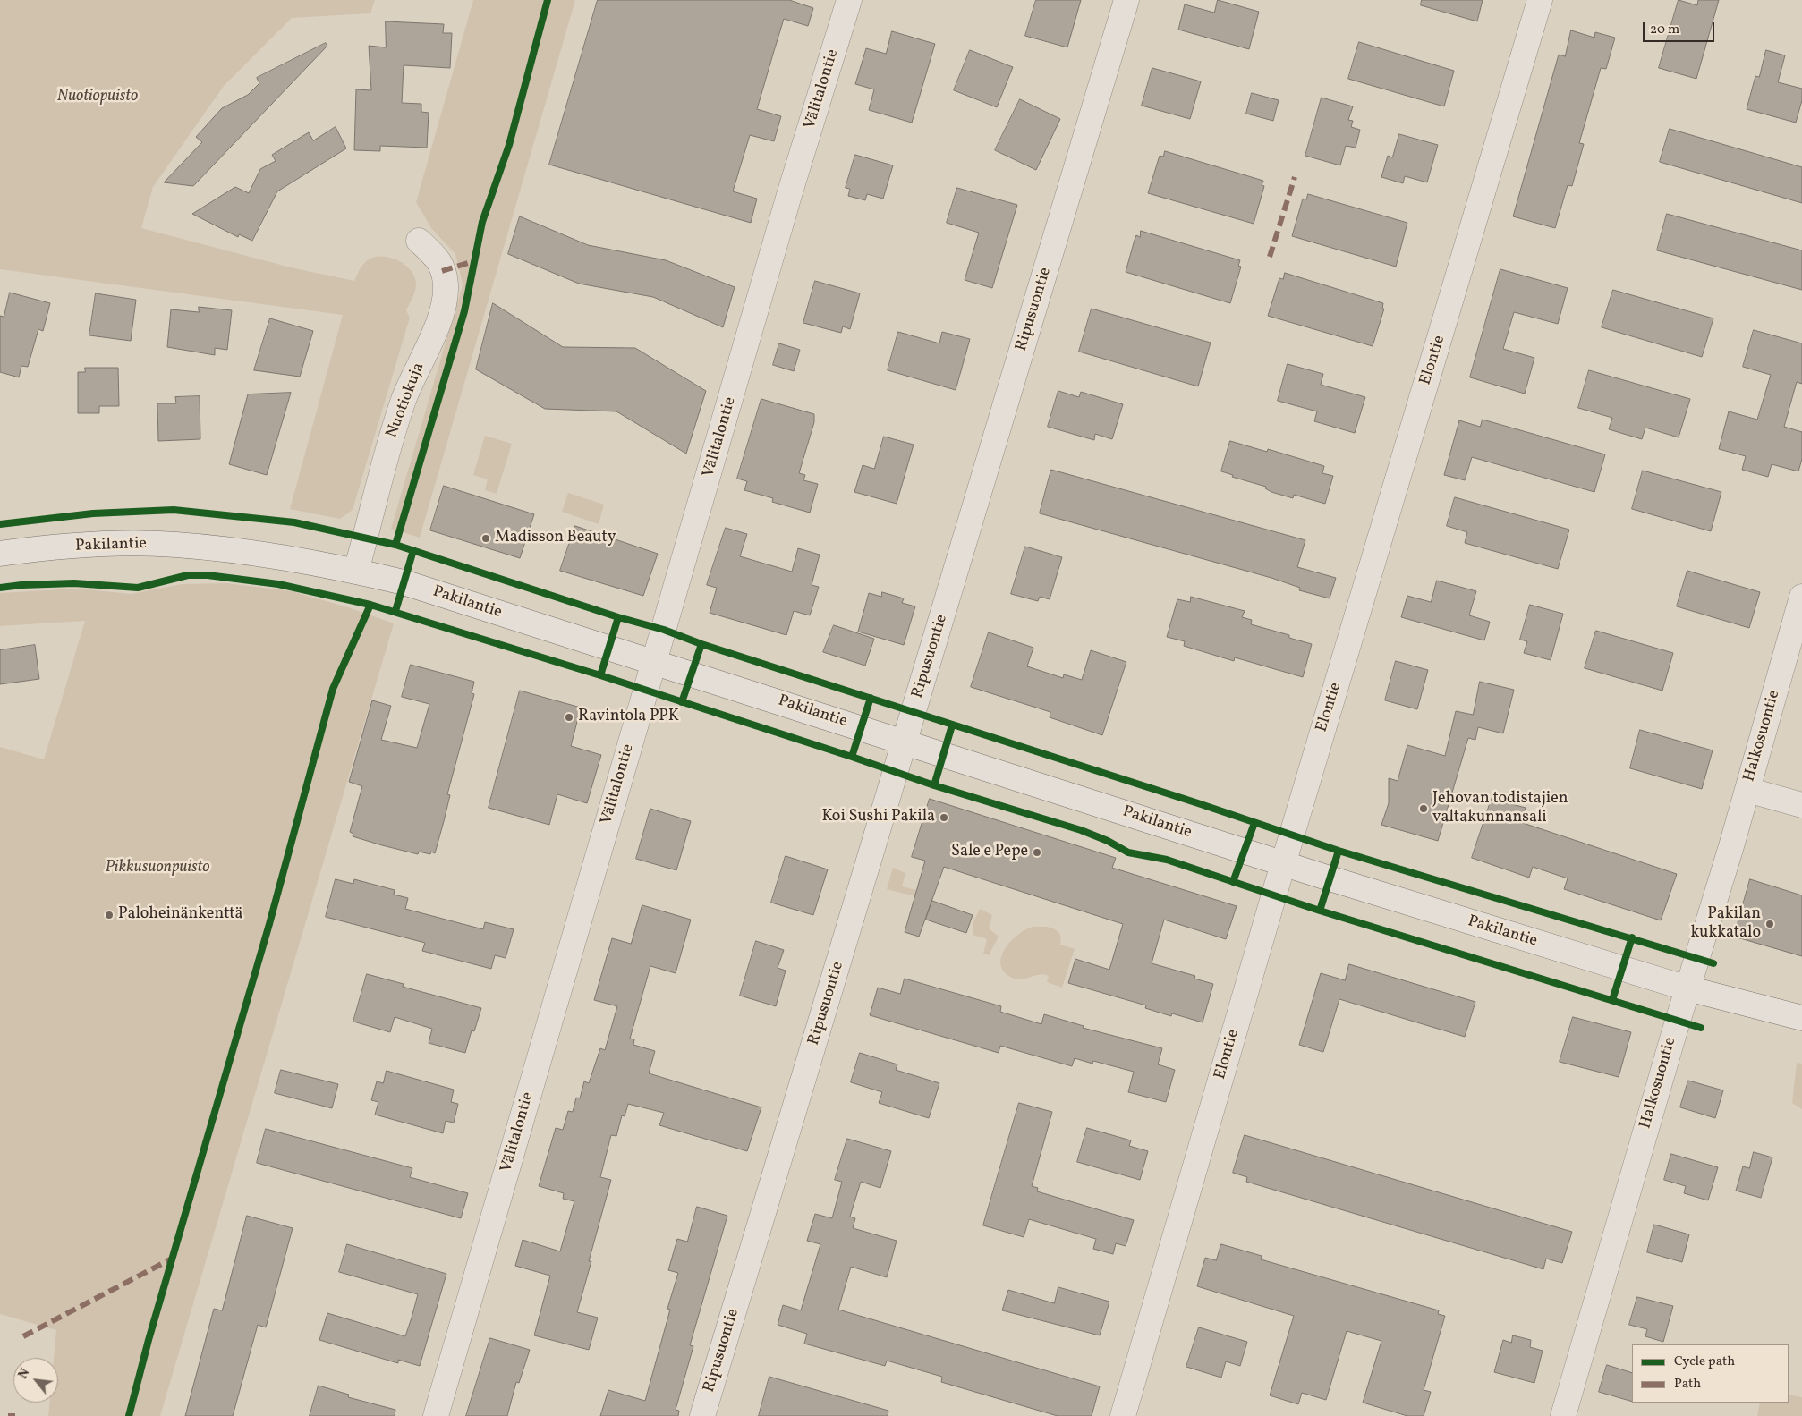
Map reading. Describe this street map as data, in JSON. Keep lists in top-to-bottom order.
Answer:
{
  "streets": {
    "street": [
      "Välitalontie",
      "Ripusuontie",
      "Elontie",
      "Nuotiokuja",
      "Pakilantie",
      "Halkosuontie"
    ]
  },
  "crossings": [
    ["Välitalontie", "Pakilantie"],
    ["Ripusuontie", "Pakilantie"],
    ["Elontie", "Pakilantie"],
    ["Nuotiokuja", "Pakilantie"],
    ["Pakilantie", "Halkosuontie"]
  ],
  "parks": ["Nuotiopuisto", "Pikkusuonpuisto"],
  "places": [
    "Madisson Beauty",
    "Ravintola PPK",
    "Jehovan todistajien valtakunnansali",
    "Koi Sushi Pakila",
    "Sale e Pepe",
    "Paloheinänkenttä",
    "Pakilan kukkatalo"
  ],
  "legend": ["Cycle path", "Path"],
  "scale_bar": "20 m",
  "north": "top left"
}
